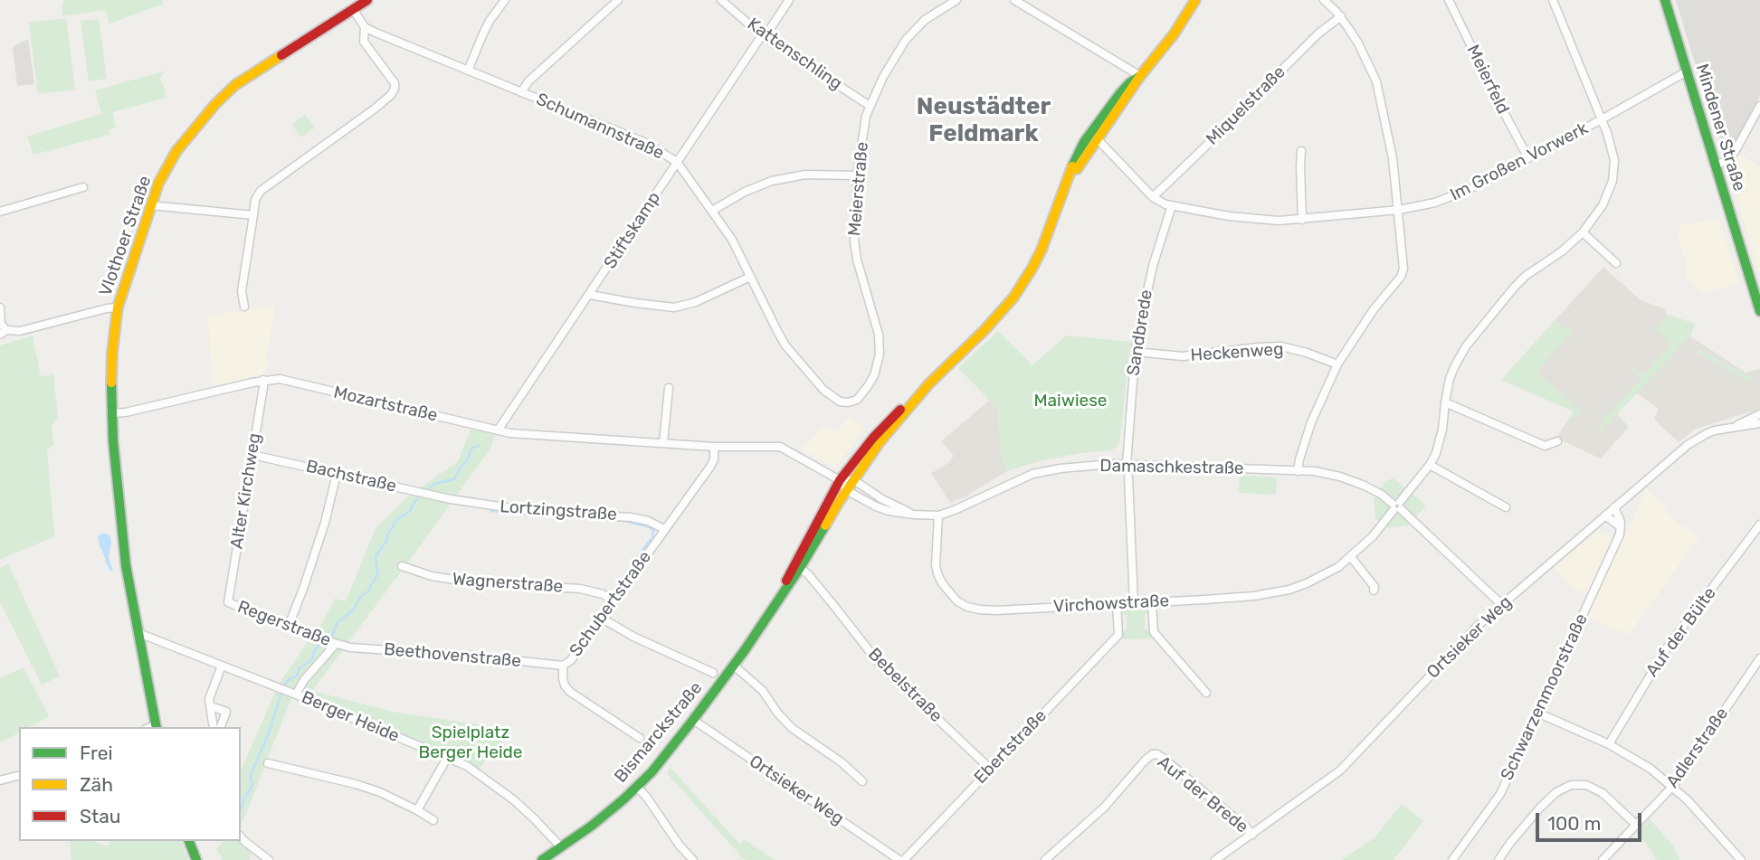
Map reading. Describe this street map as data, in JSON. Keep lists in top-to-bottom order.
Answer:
{
  "streets": {
    "main road": ["Mindener Straße", "Vlothoer Straße", "Bismarckstraße"],
    "street": [
      "Kattenschling",
      "Meierfeld",
      "Miquelstraße",
      "Schumannstraße",
      "Im Großen Vorwerk",
      "Meierstraße",
      "Stiftskamp",
      "Sandbrede",
      "Heckenweg",
      "Mozartstraße",
      "Damaschkestraße",
      "Bachstraße",
      "Alter Kirchweg",
      "Lortzingstraße",
      "Wagnerstraße",
      "Schubertstraße",
      "Virchowstraße",
      "Regerstraße",
      "Auf der Bülte",
      "Ortsieker Weg",
      "Beethovenstraße",
      "Bebelstraße",
      "Schwarzenmoorstraße",
      "Berger Heide",
      "Ebertstraße",
      "Adlerstraße",
      "Auf der Brede"
    ]
  },
  "crossings": [
    ["Kattenschling", "Meierstraße"],
    ["Kattenschling", "Stiftskamp"],
    ["Meierfeld", "Im Großen Vorwerk"],
    ["Schumannstraße", "Meierstraße"],
    ["Schumannstraße", "Stiftskamp"],
    ["Mindener Straße", "Im Großen Vorwerk"],
    ["Im Großen Vorwerk", "Sandbrede"],
    ["Im Großen Vorwerk", "Virchowstraße"],
    ["Stiftskamp", "Mozartstraße"],
    ["Vlothoer Straße", "Mozartstraße"],
    ["Vlothoer Straße", "Berger Heide"],
    ["Sandbrede", "Heckenweg"],
    ["Sandbrede", "Damaschkestraße"],
    ["Mozartstraße", "Damaschkestraße"],
    ["Mozartstraße", "Alter Kirchweg"],
    ["Mozartstraße", "Schubertstraße"],
    ["Mozartstraße", "Bismarckstraße"],
    ["Damaschkestraße", "Virchowstraße"],
    ["Damaschkestraße", "Ortsieker Weg"],
    ["Damaschkestraße", "Bismarckstraße"],
    ["Bachstraße", "Alter Kirchweg"],
    ["Bachstraße", "Lortzingstraße"],
    ["Alter Kirchweg", "Regerstraße"],
    ["Lortzingstraße", "Schubertstraße"],
    ["Wagnerstraße", "Schubertstraße"],
    ["Schubertstraße", "Beethovenstraße"],
    ["Schubertstraße", "Bismarckstraße"],
    ["Virchowstraße", "Ebertstraße"],
    ["Regerstraße", "Beethovenstraße"],
    ["Ortsieker Weg", "Bismarckstraße"],
    ["Ortsieker Weg", "Auf der Brede"],
    ["Bebelstraße", "Bismarckstraße"],
    ["Bebelstraße", "Ebertstraße"],
    ["Berger Heide", "Bismarckstraße"]
  ],
  "districts": ["Neustädter Feldmark"],
  "parks": ["Maiwiese", "Spielplatz Berger Heide"],
  "legend": ["Frei", "Zäh", "Stau"],
  "scale_bar": "100 m"
}
